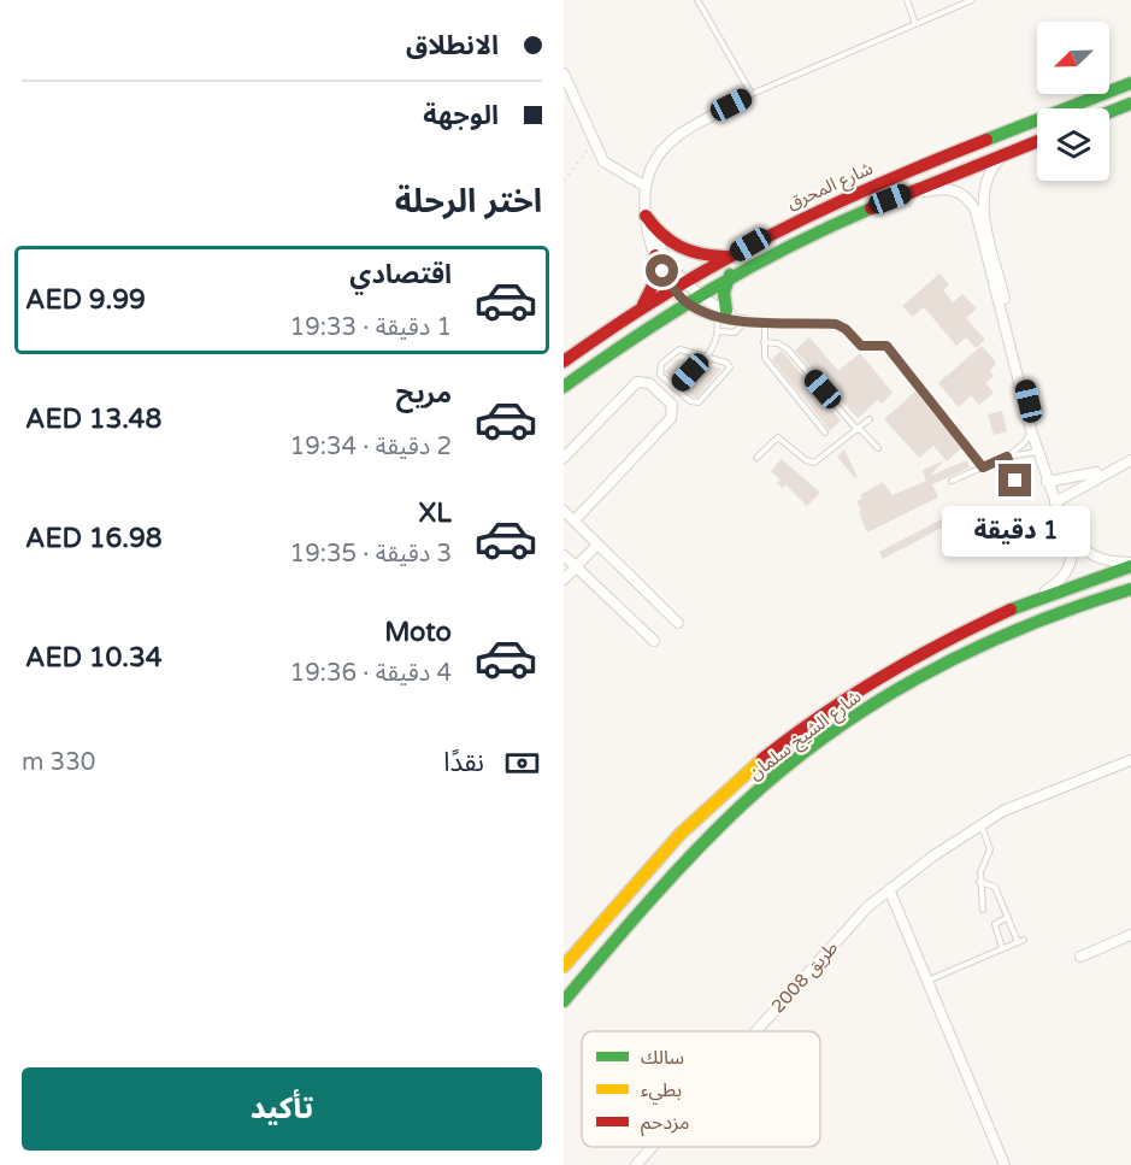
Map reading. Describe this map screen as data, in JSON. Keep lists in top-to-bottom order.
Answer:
{
  "streets": {
    "main road": ["شارع المحرق", "شارع الشيخ سلمان"],
    "street": ["طريق 2008"]
  },
  "legend": ["سالك", "بطيء", "مزدحم"],
  "north": "bottom left",
  "page": {
    "banner": ["الانطلاق", "الوجهة"],
    "heading": "اختر الرحلة",
    "list": [
      {
        "name": "اقتصادي",
        "note": "1 دقيقة · 19:33",
        "value": "AED 9.99"
      },
      {
        "name": "مريح",
        "note": "2 دقيقة · 19:34",
        "value": "AED 13.48"
      },
      {
        "name": "XL",
        "note": "3 دقيقة · 19:35",
        "value": "AED 16.98"
      },
      {
        "name": "Moto",
        "note": "4 دقيقة · 19:36",
        "value": "AED 10.34"
      }
    ],
    "bubble": "1 دقيقة",
    "pay": ["نقدًا", "330 m"],
    "buttons": "تأكيد"
  }
}
